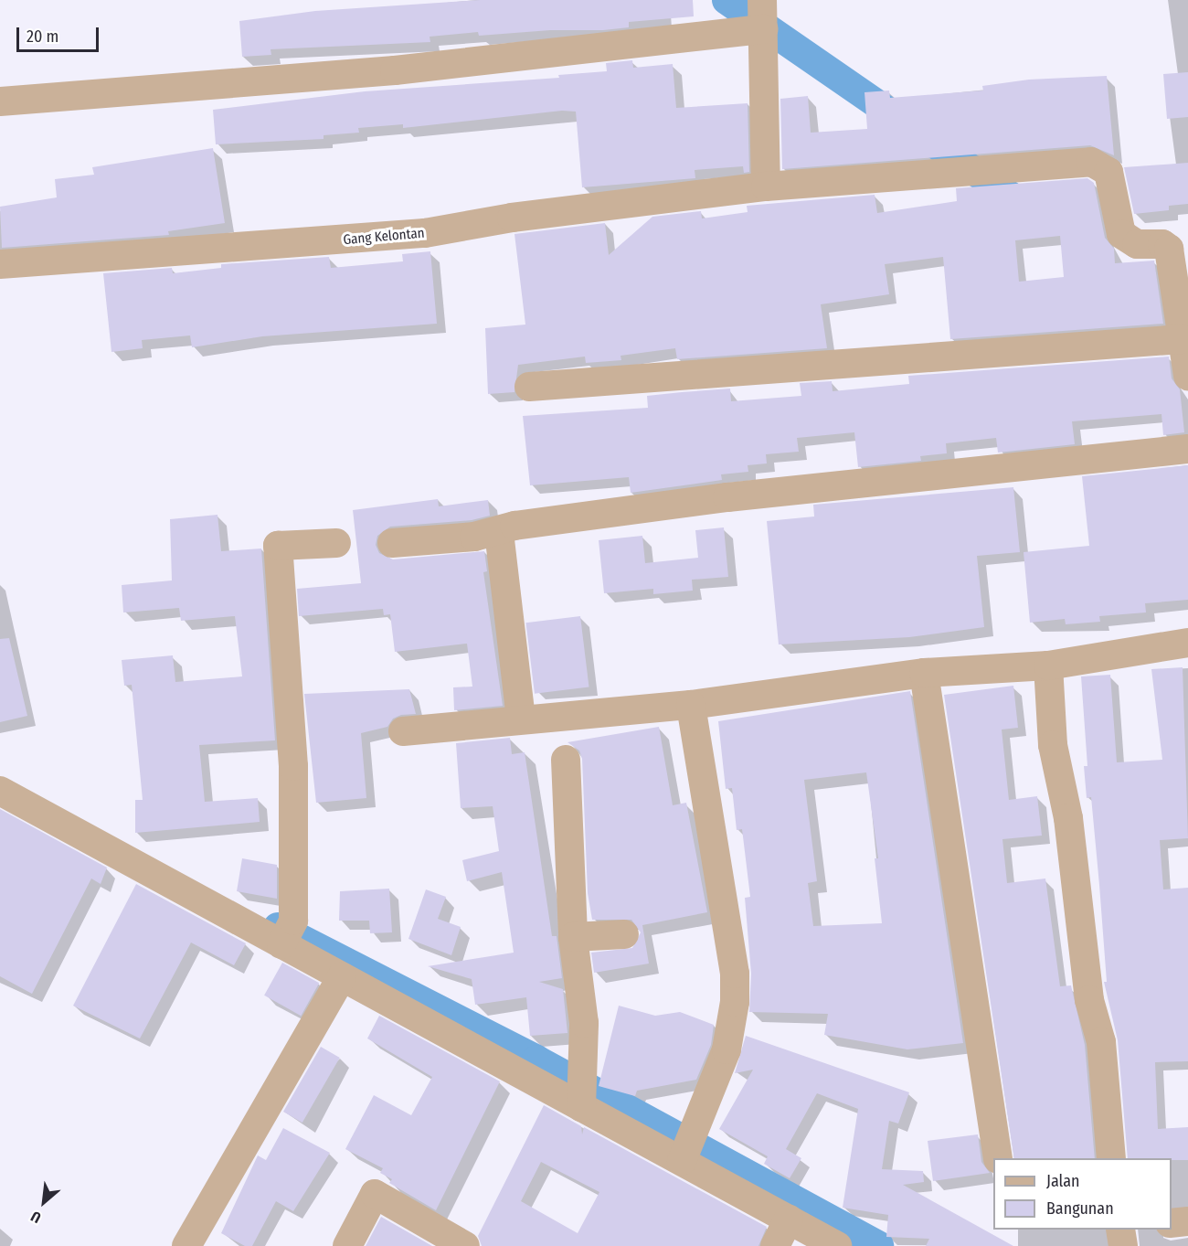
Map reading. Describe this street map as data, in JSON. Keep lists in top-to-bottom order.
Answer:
{
  "streets": {
    "street": ["Gang Kelontan"]
  },
  "legend": ["Jalan", "Bangunan"],
  "scale_bar": "20 m",
  "north": "bottom left"
}
